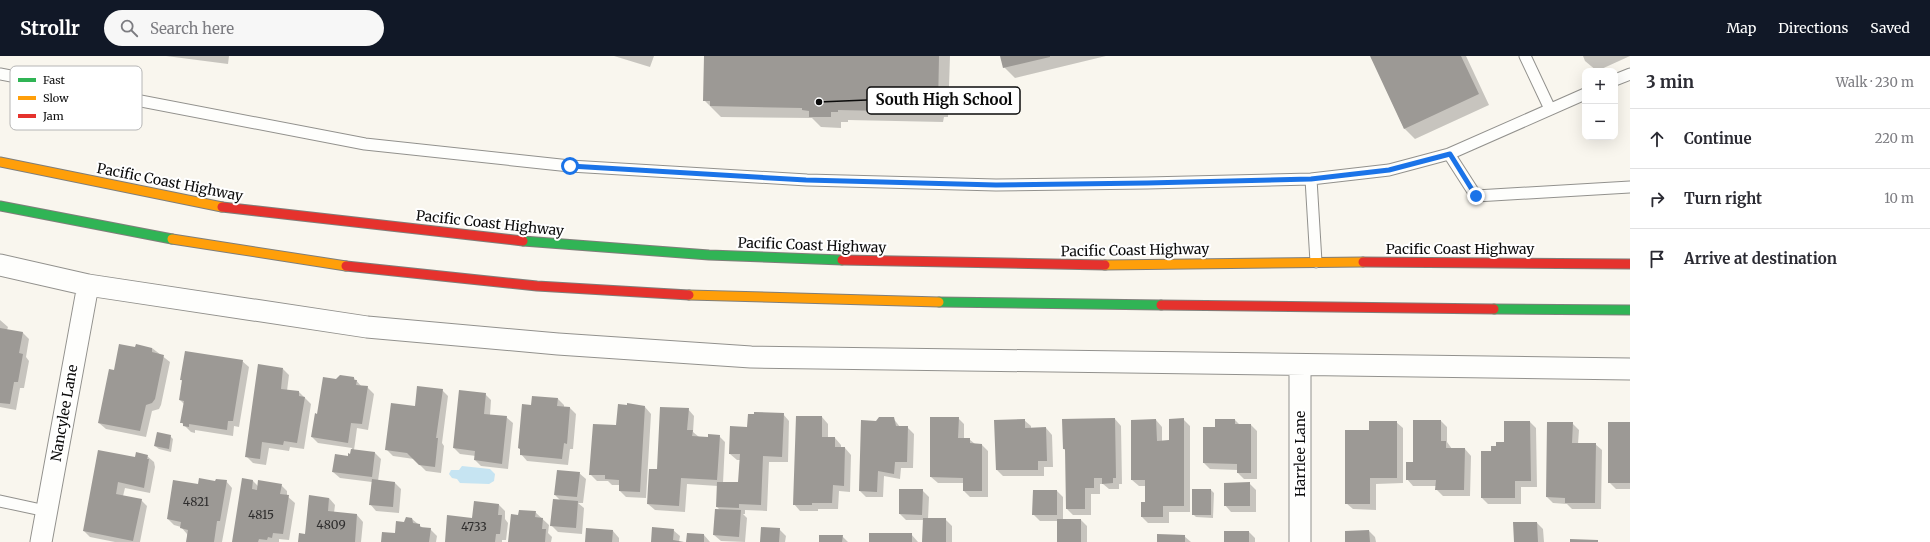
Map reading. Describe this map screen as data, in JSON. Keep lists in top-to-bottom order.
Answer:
{
  "streets": {
    "highway": ["Pacific Coast Highway"],
    "street": ["Nancylee Lane", "Harrlee Lane"]
  },
  "places": ["South High School"],
  "house_numbers": [
    "4821",
    "4815",
    "4809",
    "4733"
  ],
  "legend": ["Fast", "Slow", "Jam"],
  "page": {
    "header": "Strollr",
    "search": "Search here",
    "nav": ["Map", "Directions", "Saved"],
    "heading": ["3 min", "Walk · 230 m"],
    "map_buttons": ["+", "−"],
    "list": [
      ["Continue", "220 m"],
      ["Turn right", "10 m"],
      "Arrive at destination"
    ]
  }
}
